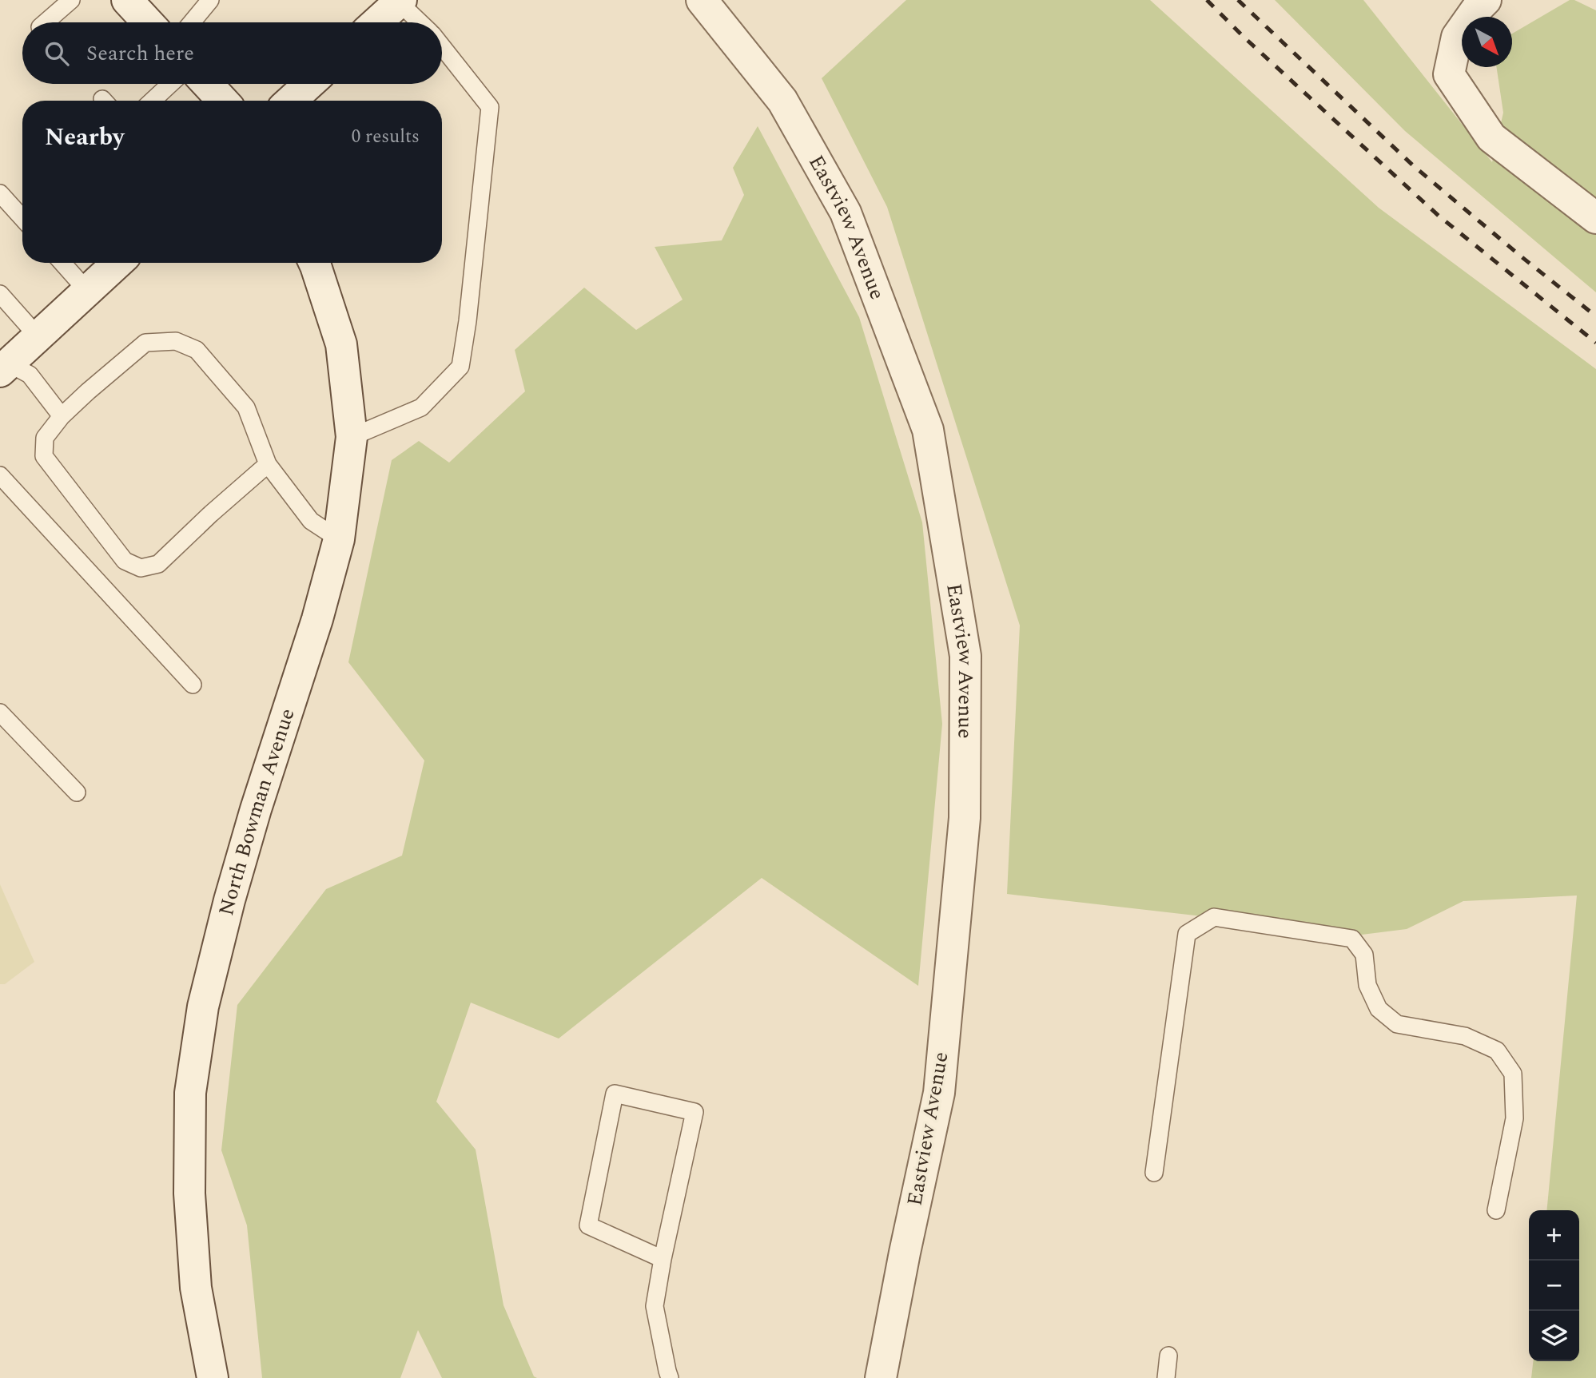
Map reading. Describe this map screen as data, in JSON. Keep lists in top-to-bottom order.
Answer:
{
  "streets": {
    "street": ["Eastview Avenue", "North Bowman Avenue"]
  },
  "north": "bottom right",
  "page": {
    "search": "Search here",
    "heading": ["Nearby", "0 results"],
    "map_buttons": ["+", "−"]
  }
}
